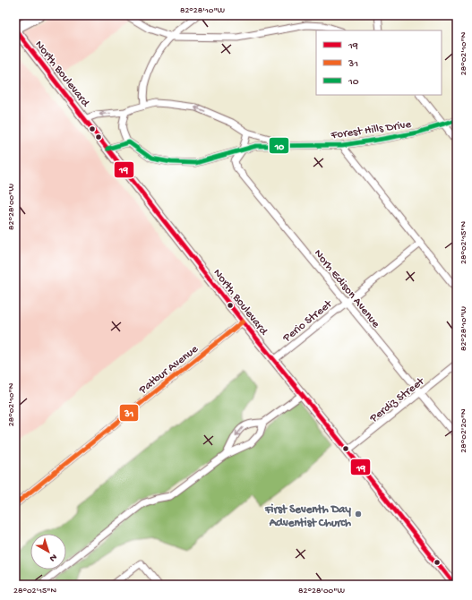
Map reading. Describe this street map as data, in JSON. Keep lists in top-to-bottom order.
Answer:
{
  "streets": {
    "street": [
      "North Boulevard",
      "Forest Hills Drive",
      "Norh Edison Avenue",
      "Perio Street",
      "Patbur Avenue",
      "Perdiz Street"
    ]
  },
  "crossings": [
    ["North Boulevard", "Perio Street"],
    ["North Boulevard", "Patbur Avenue"],
    ["North Boulevard", "Perdiz Street"],
    ["Forest Hills Drive", "Norh Edison Avenue"],
    ["Norh Edison Avenue", "Perio Street"],
    ["Norh Edison Avenue", "Perdiz Street"]
  ],
  "places": ["First Seventh Day Adventist Church"],
  "lines": ["transit line 19", "transit line 10", "transit line 31"],
  "legend": ["19", "31", "10"],
  "north": "bottom right",
  "coordinates": [
    "82°28'10\"W",
    "28°02'10\"N",
    "82°28'00\"W",
    "28°02'15\"N",
    "28°02'20\"N"
  ]
}
